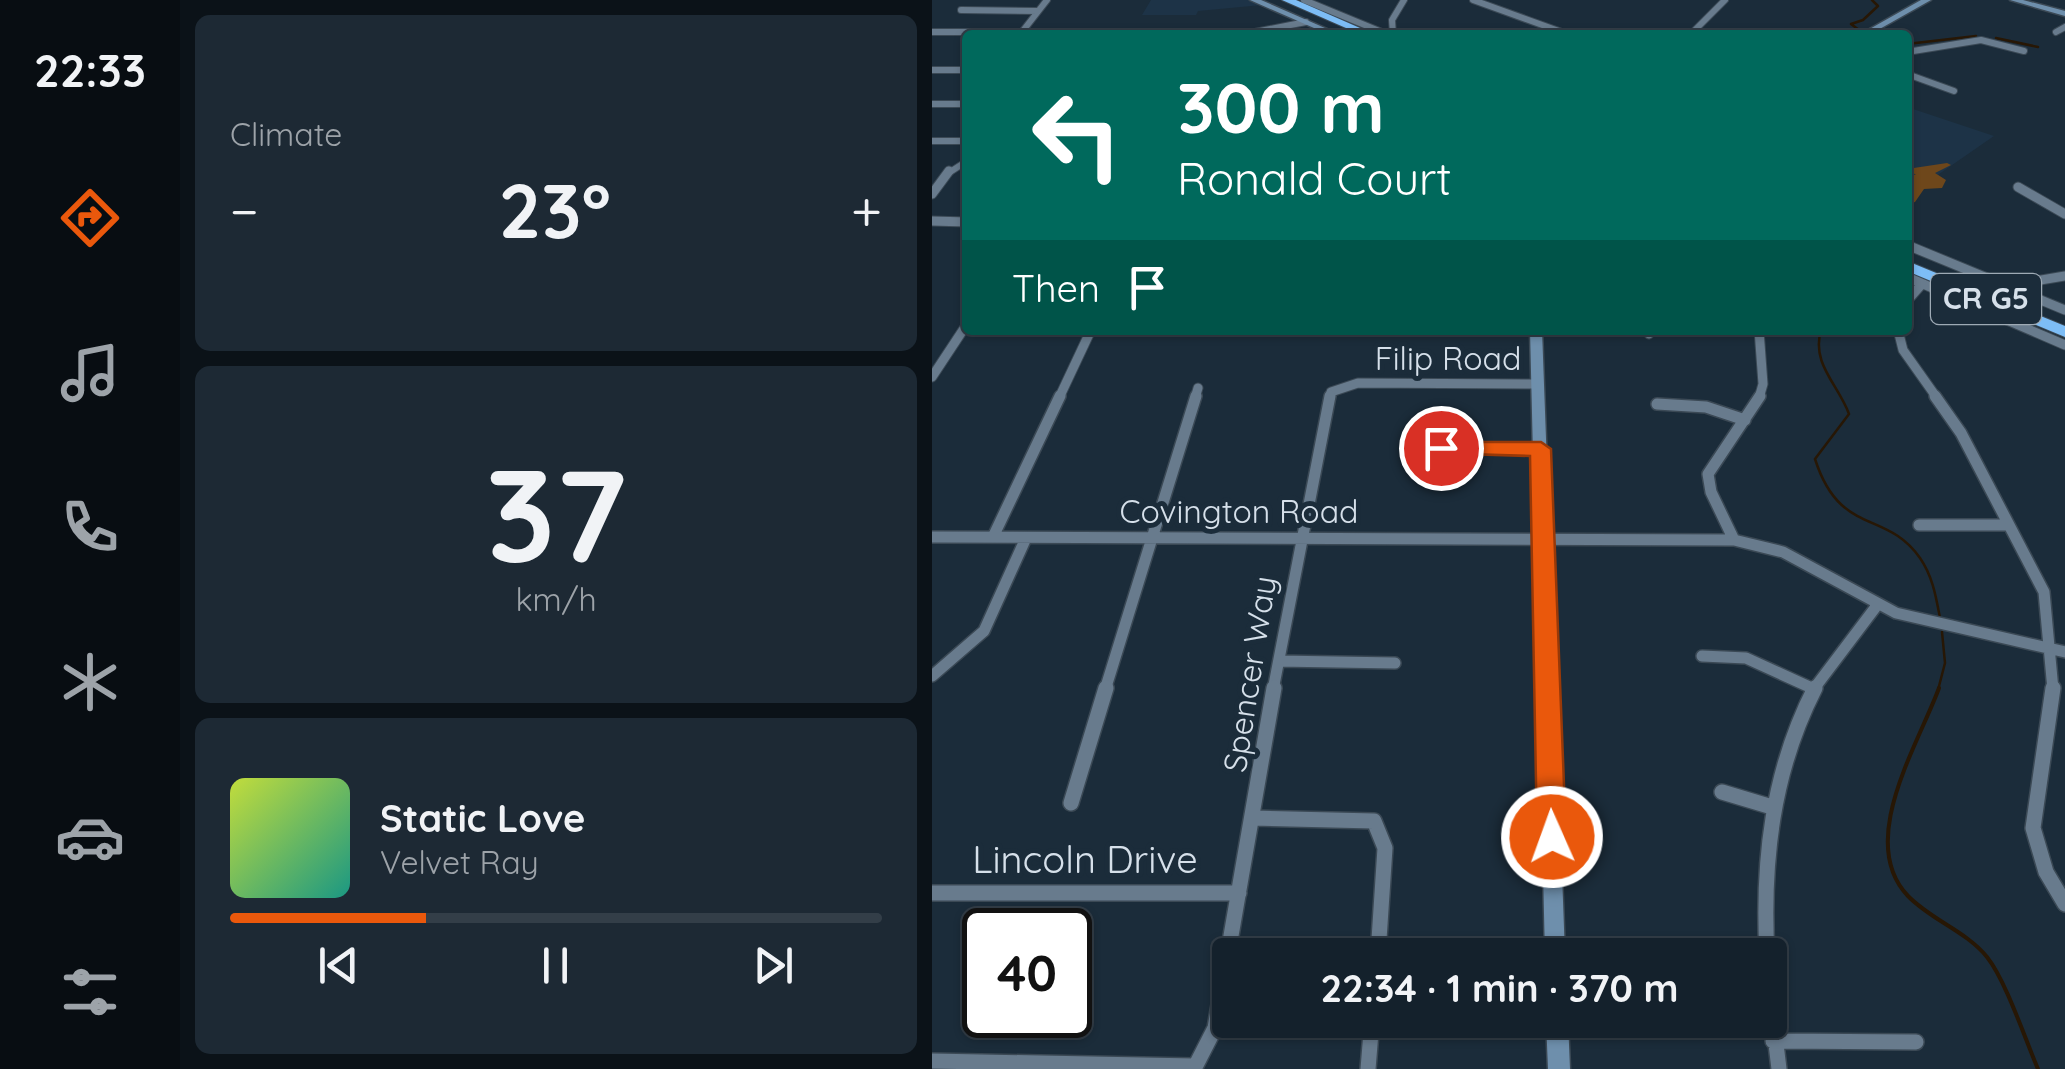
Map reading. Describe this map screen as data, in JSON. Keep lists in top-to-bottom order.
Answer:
{
  "streets": {
    "highway": ["CR G5"],
    "street": [
      "Filip Road",
      "Covington Road",
      "Spencer Way",
      "Lincoln Drive"
    ]
  },
  "crossings": [
    ["Filip Road", "Covington Road"],
    ["Filip Road", "Spencer Way"],
    ["Covington Road", "Spencer Way"],
    ["Spencer Way", "Lincoln Drive"]
  ],
  "page": {
    "tabs": "22:33",
    "tile": [
      "Climate",
      ["37", "km/h"]
    ],
    "turn": ["300 m", "Ronald Court"],
    "heat": ["−", "23°", "+"],
    "then": "Then",
    "song": ["Static Love", "Velvet Ray"],
    "limit": "40",
    "trip": "22:34 · 1 min · 370 m"
  }
}
